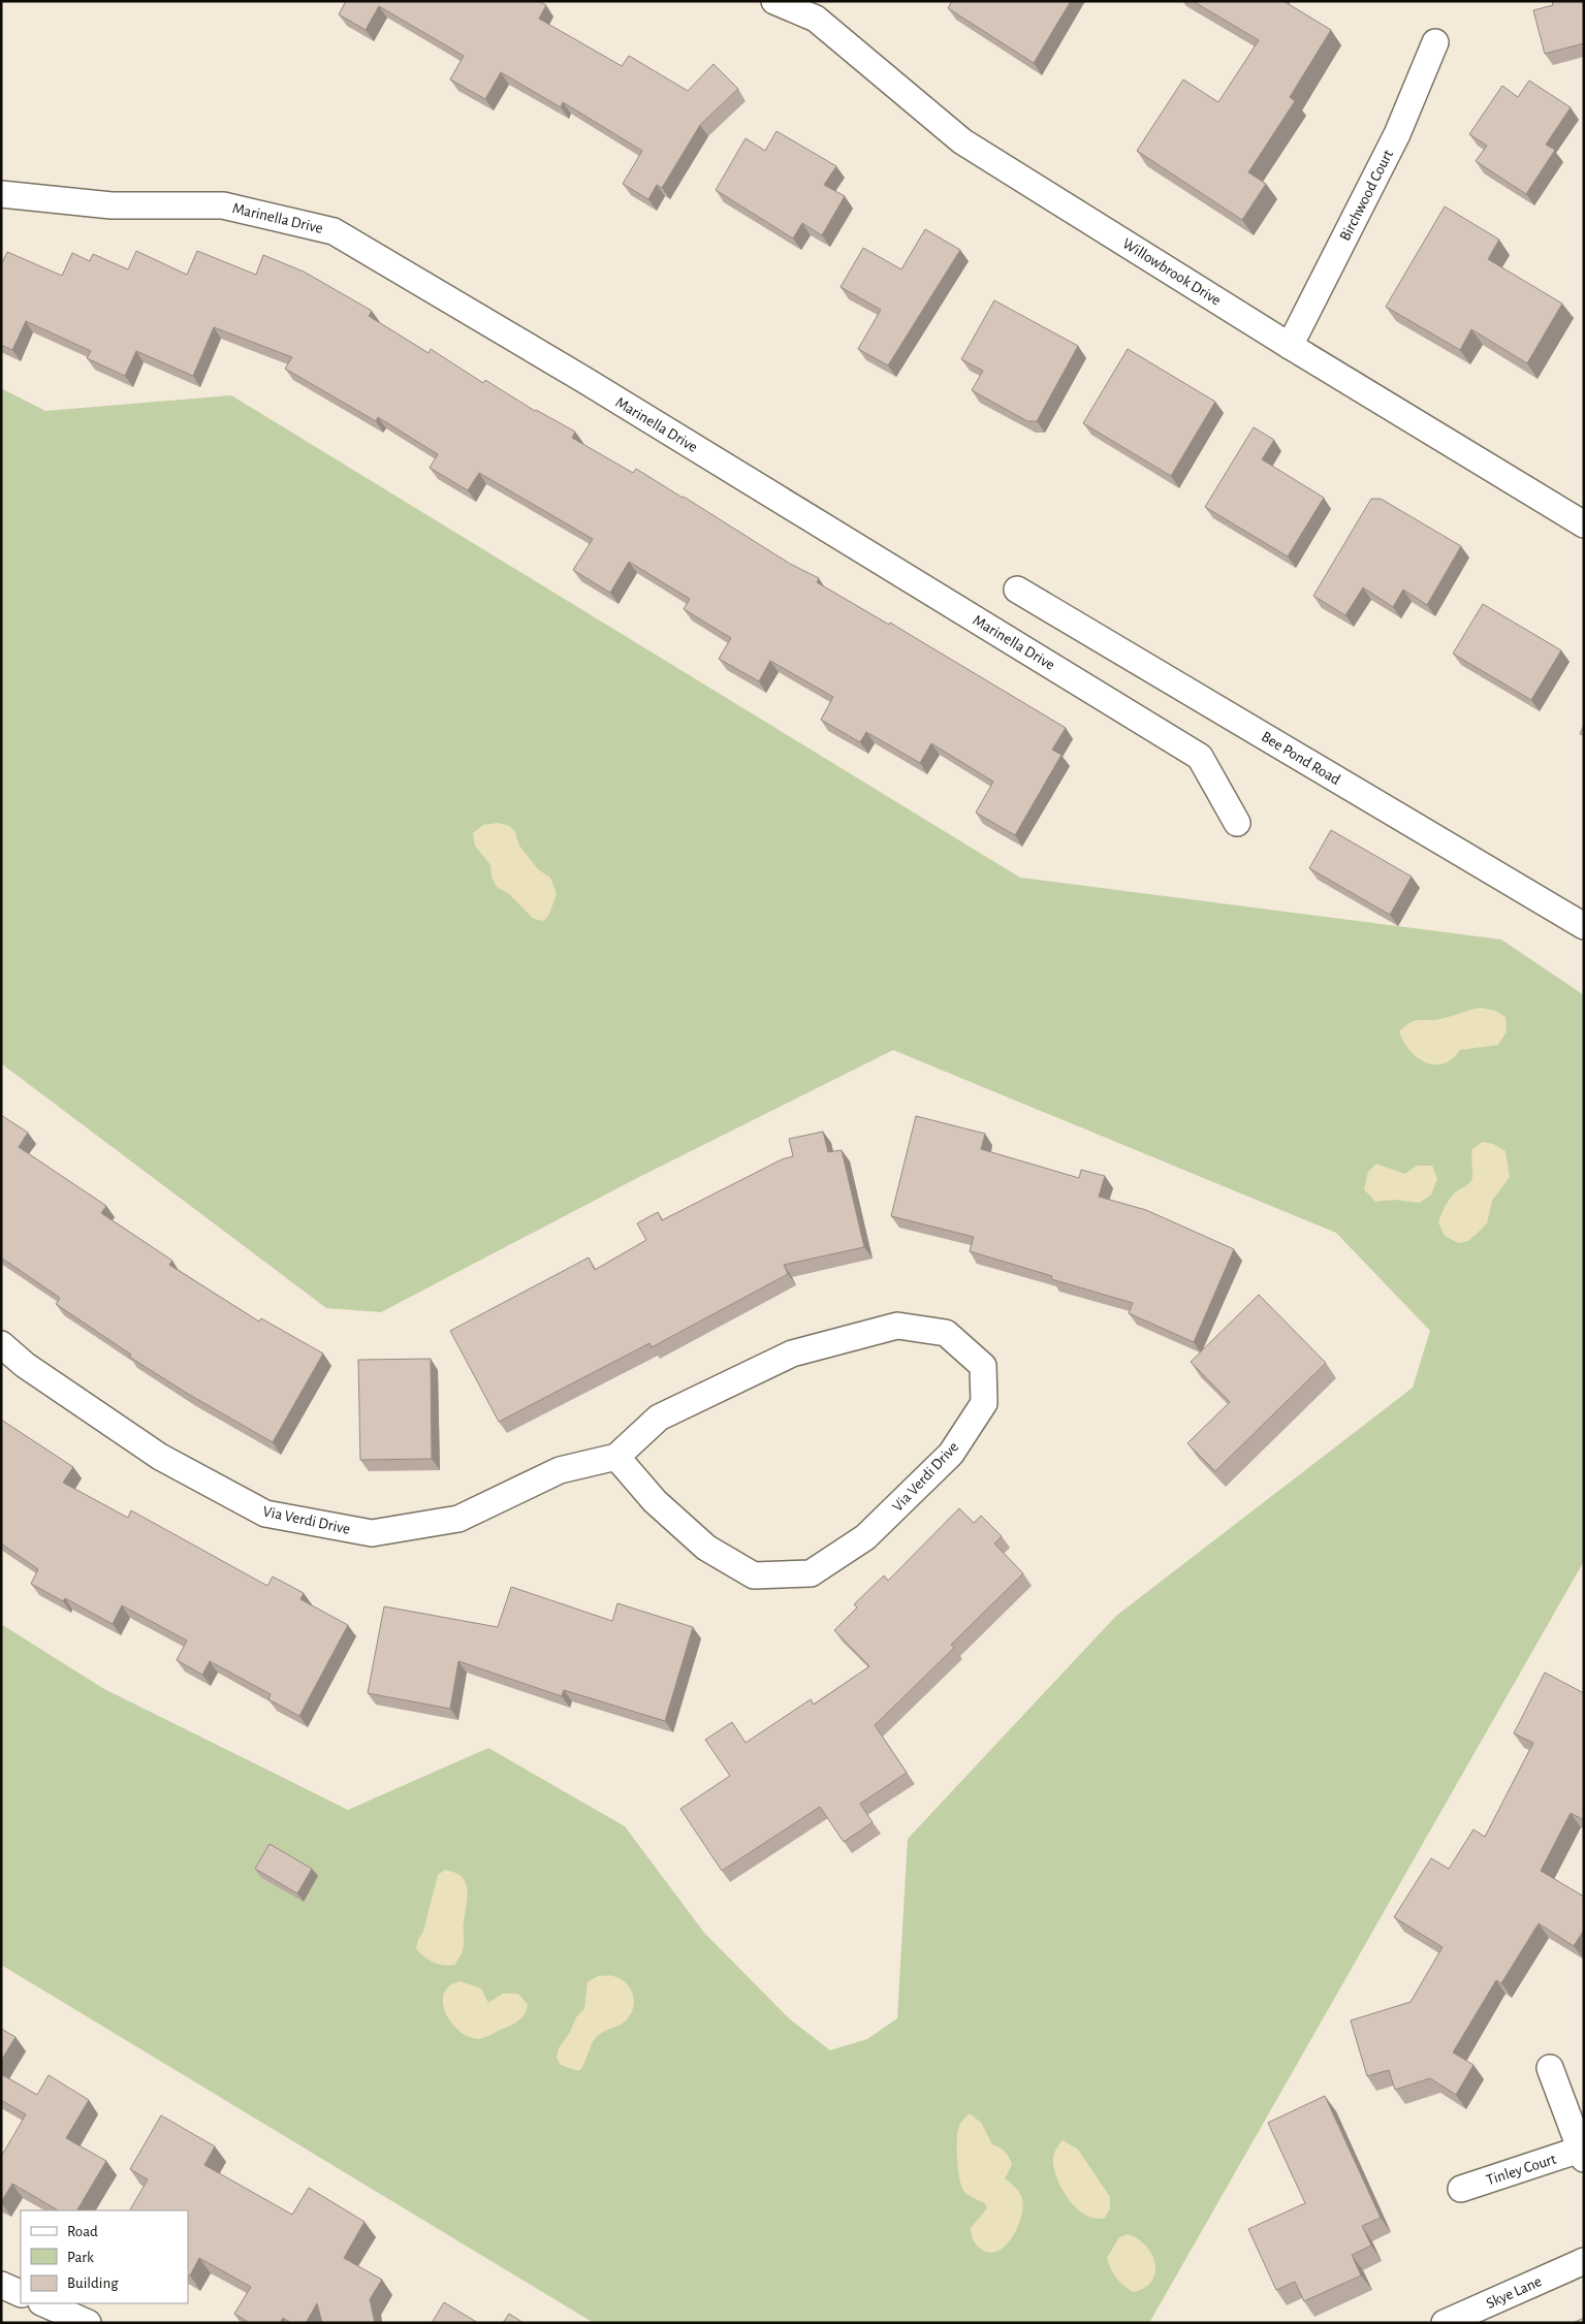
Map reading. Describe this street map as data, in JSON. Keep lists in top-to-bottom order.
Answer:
{
  "streets": {
    "street": [
      "Birchwood Court",
      "Marinella Drive",
      "Willowbrook Drive",
      "Bee Pond Road",
      "Via Verdi Drive",
      "Tinley Court",
      "Skye Lane"
    ]
  },
  "crossings": [
    ["Birchwood Court", "Willowbrook Drive"]
  ],
  "legend": ["Road", "Park", "Building"]
}
